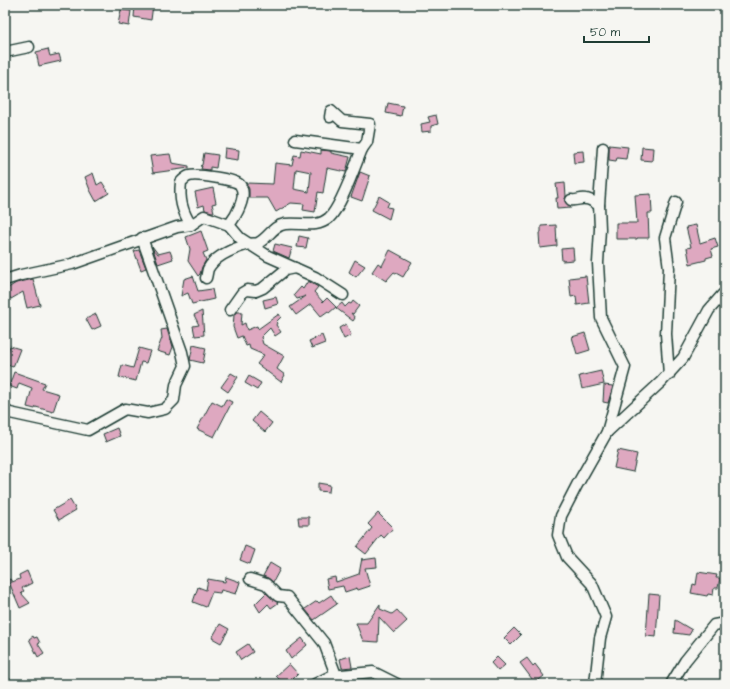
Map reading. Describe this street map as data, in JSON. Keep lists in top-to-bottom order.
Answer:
{
  "scale_bar": "50 m"
}
